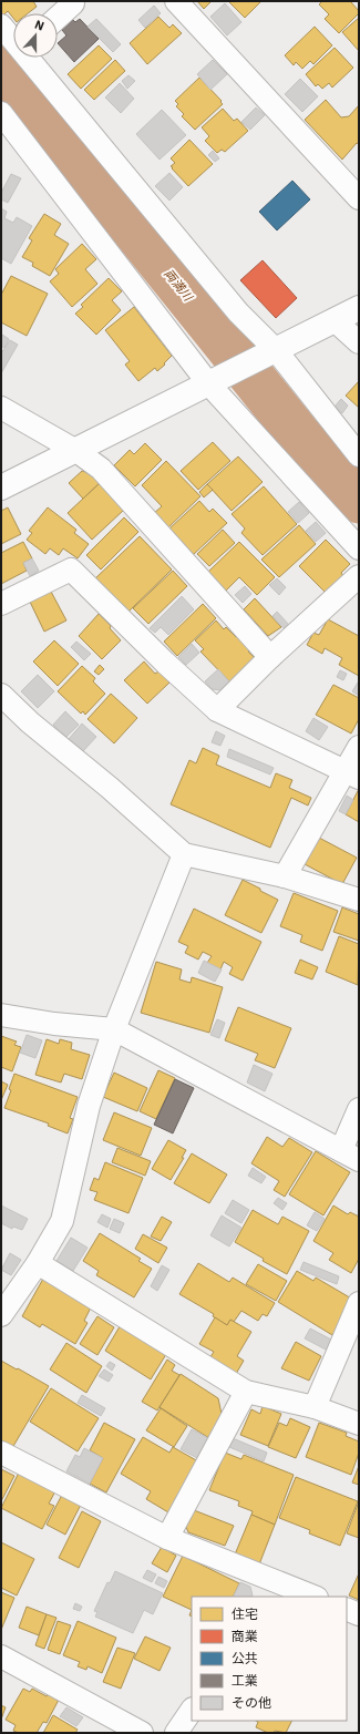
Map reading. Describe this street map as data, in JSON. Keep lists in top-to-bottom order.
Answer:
{
  "water": ["両満川"],
  "legend": [
    "住宅",
    "商業",
    "公共",
    "工業",
    "その他"
  ],
  "north": "top"
}
